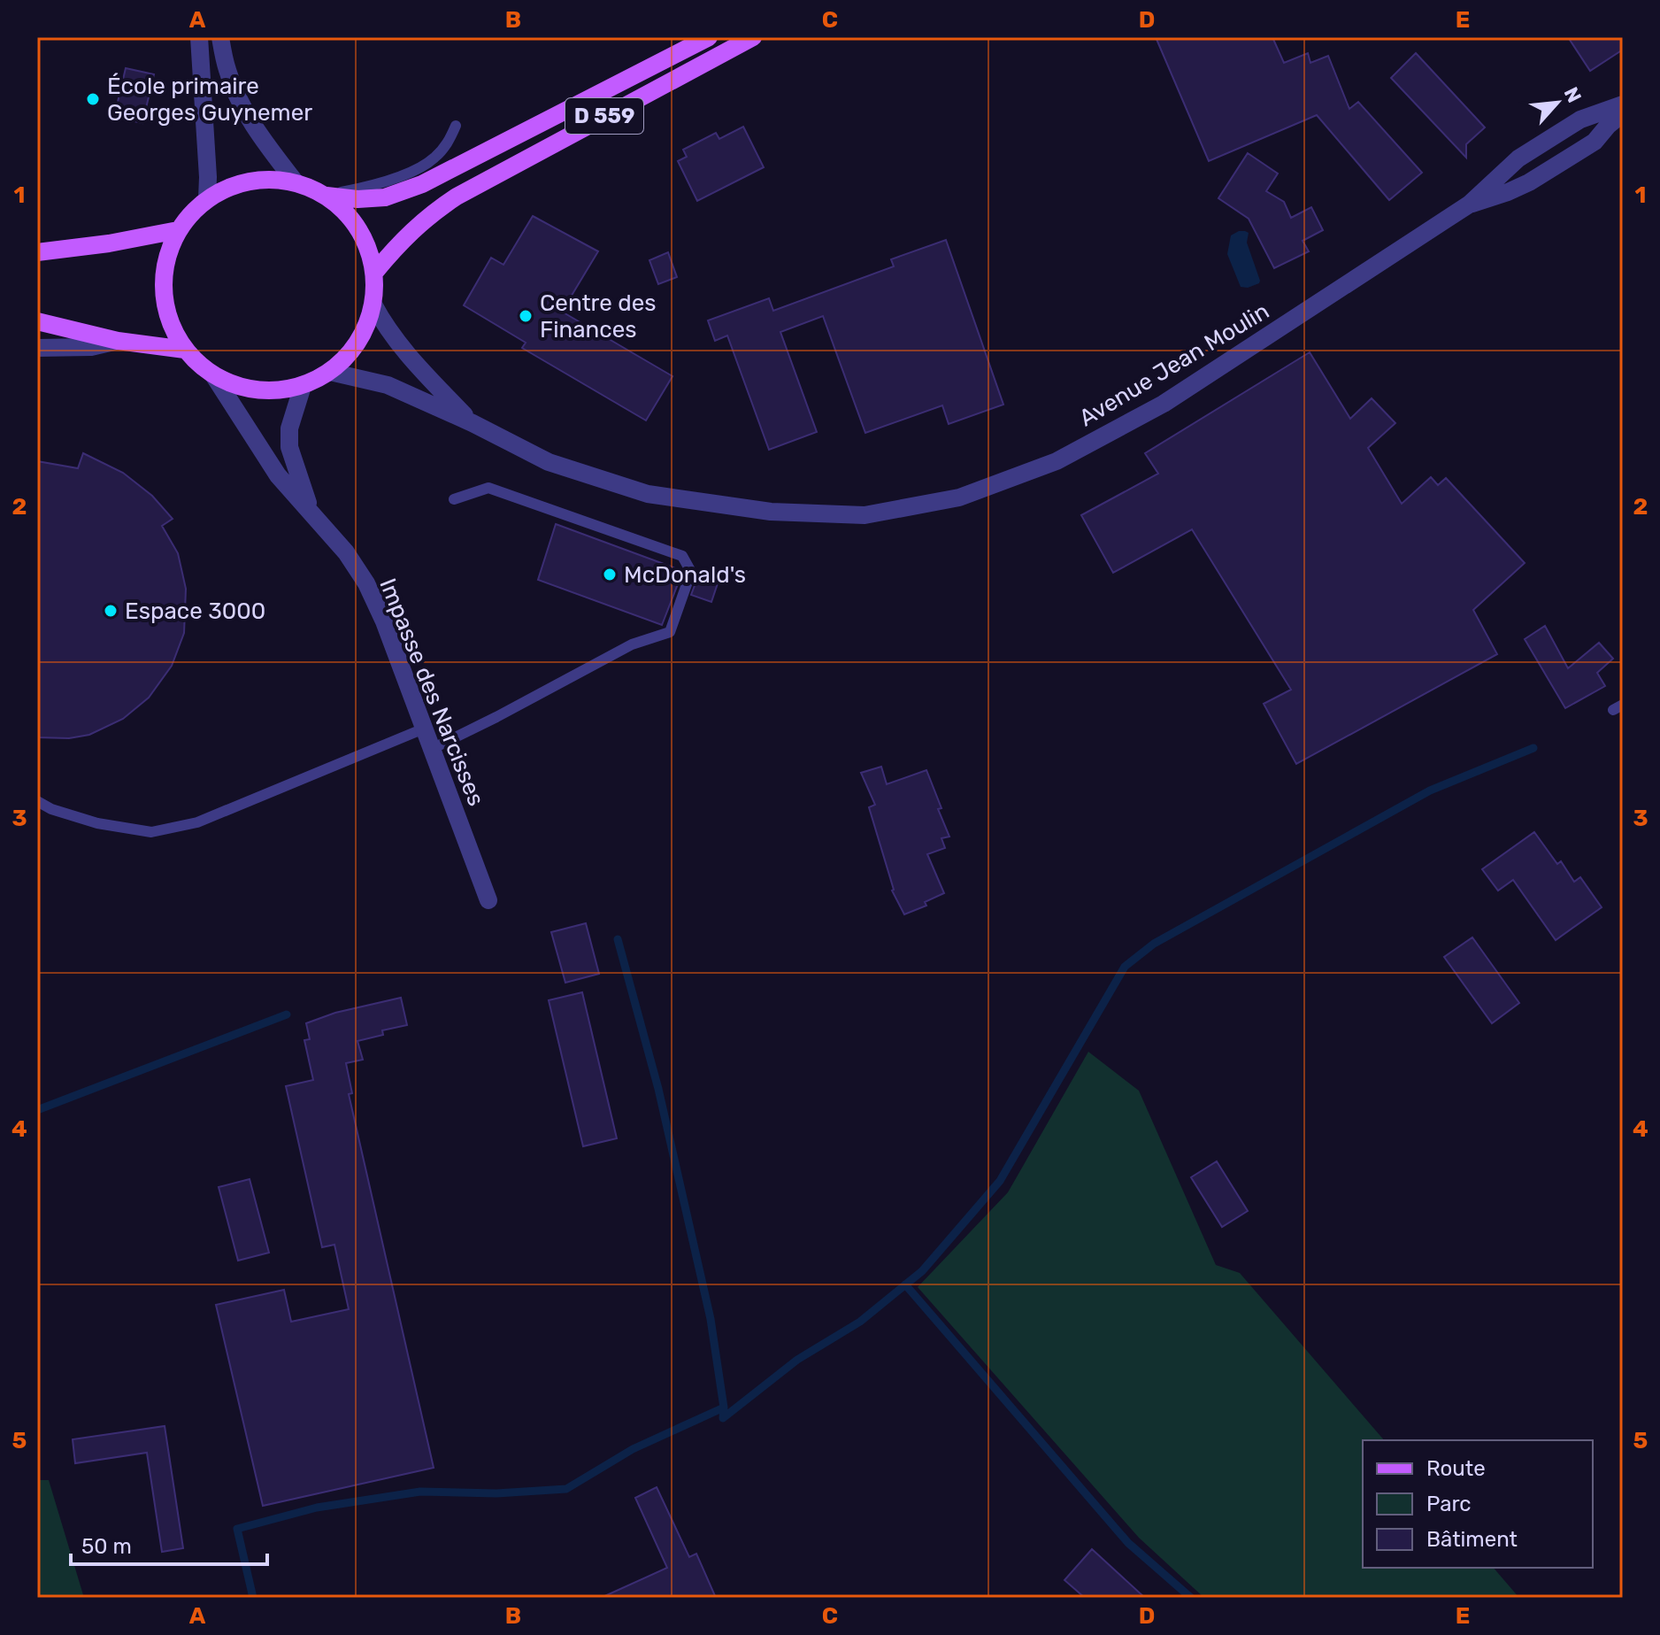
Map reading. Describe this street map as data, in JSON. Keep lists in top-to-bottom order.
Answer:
{
  "streets": {
    "main road": ["D 559"],
    "street": ["Avenue Jean Moulin", "Impasse des Narcisses"]
  },
  "crossings": [
    ["D 559", "Avenue Jean Moulin"],
    ["D 559", "Impasse des Narcisses"],
    ["Avenue Jean Moulin", "Impasse des Narcisses"]
  ],
  "places": [
    "École primaire Georges Guynemer",
    "Centre des Finances",
    "McDonald's",
    "Espace 3000"
  ],
  "legend": ["Route", "Parc", "Bâtiment"],
  "scale_bar": "50 m",
  "north": "top right",
  "grid": {
    "columns": [
      "A",
      "B",
      "C",
      "D",
      "E"
    ],
    "rows": [
      "1",
      "2",
      "3",
      "4",
      "5"
    ]
  }
}
